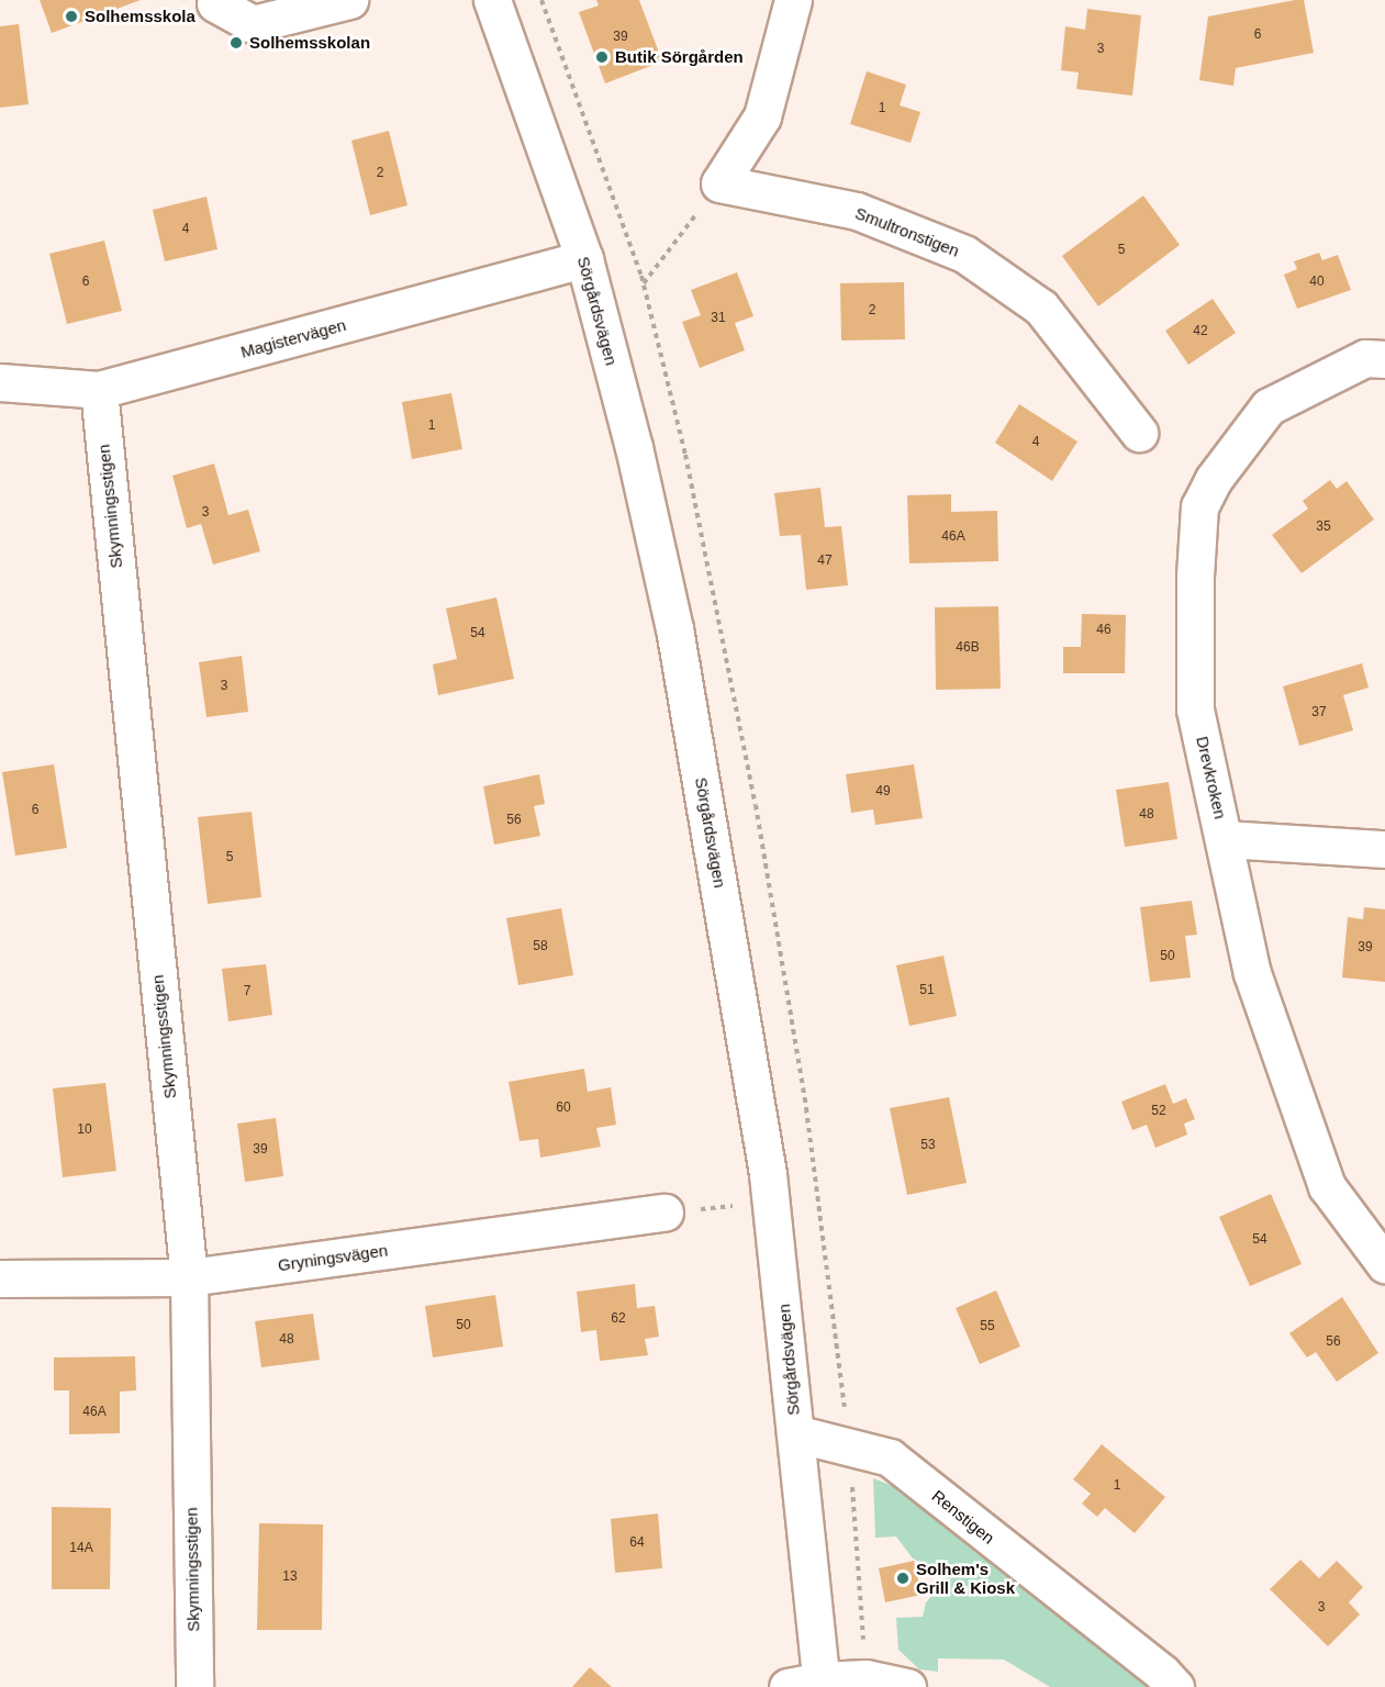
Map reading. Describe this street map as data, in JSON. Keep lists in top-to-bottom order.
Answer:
{
  "streets": {
    "street": [
      "Smultronstigen",
      "Sörgårdsvägen",
      "Magistervägen",
      "Skymningsstigen",
      "Drevkroken",
      "Gryningsvägen",
      "Renstigen"
    ]
  },
  "crossings": [
    ["Sörgårdsvägen", "Magistervägen"],
    ["Sörgårdsvägen", "Renstigen"],
    ["Magistervägen", "Skymningsstigen"],
    ["Skymningsstigen", "Gryningsvägen"]
  ],
  "places": [
    "Solhemsskola",
    "Solhemsskolan",
    "Butik Sörgården",
    "Solhem's Grill & Kiosk"
  ],
  "house_numbers": [
    "6",
    "39",
    "3",
    "1",
    "2",
    "4",
    "5",
    "6",
    "40",
    "2",
    "31",
    "42",
    "1",
    "4",
    "3",
    "35",
    "46A",
    "47",
    "46",
    "54",
    "46B",
    "3",
    "37",
    "49",
    "6",
    "48",
    "56",
    "5",
    "58",
    "39",
    "50",
    "51",
    "7",
    "60",
    "52",
    "10",
    "53",
    "39",
    "54",
    "62",
    "50",
    "55",
    "48",
    "56",
    "46A",
    "1",
    "64",
    "14A",
    "13",
    "3"
  ]
}
